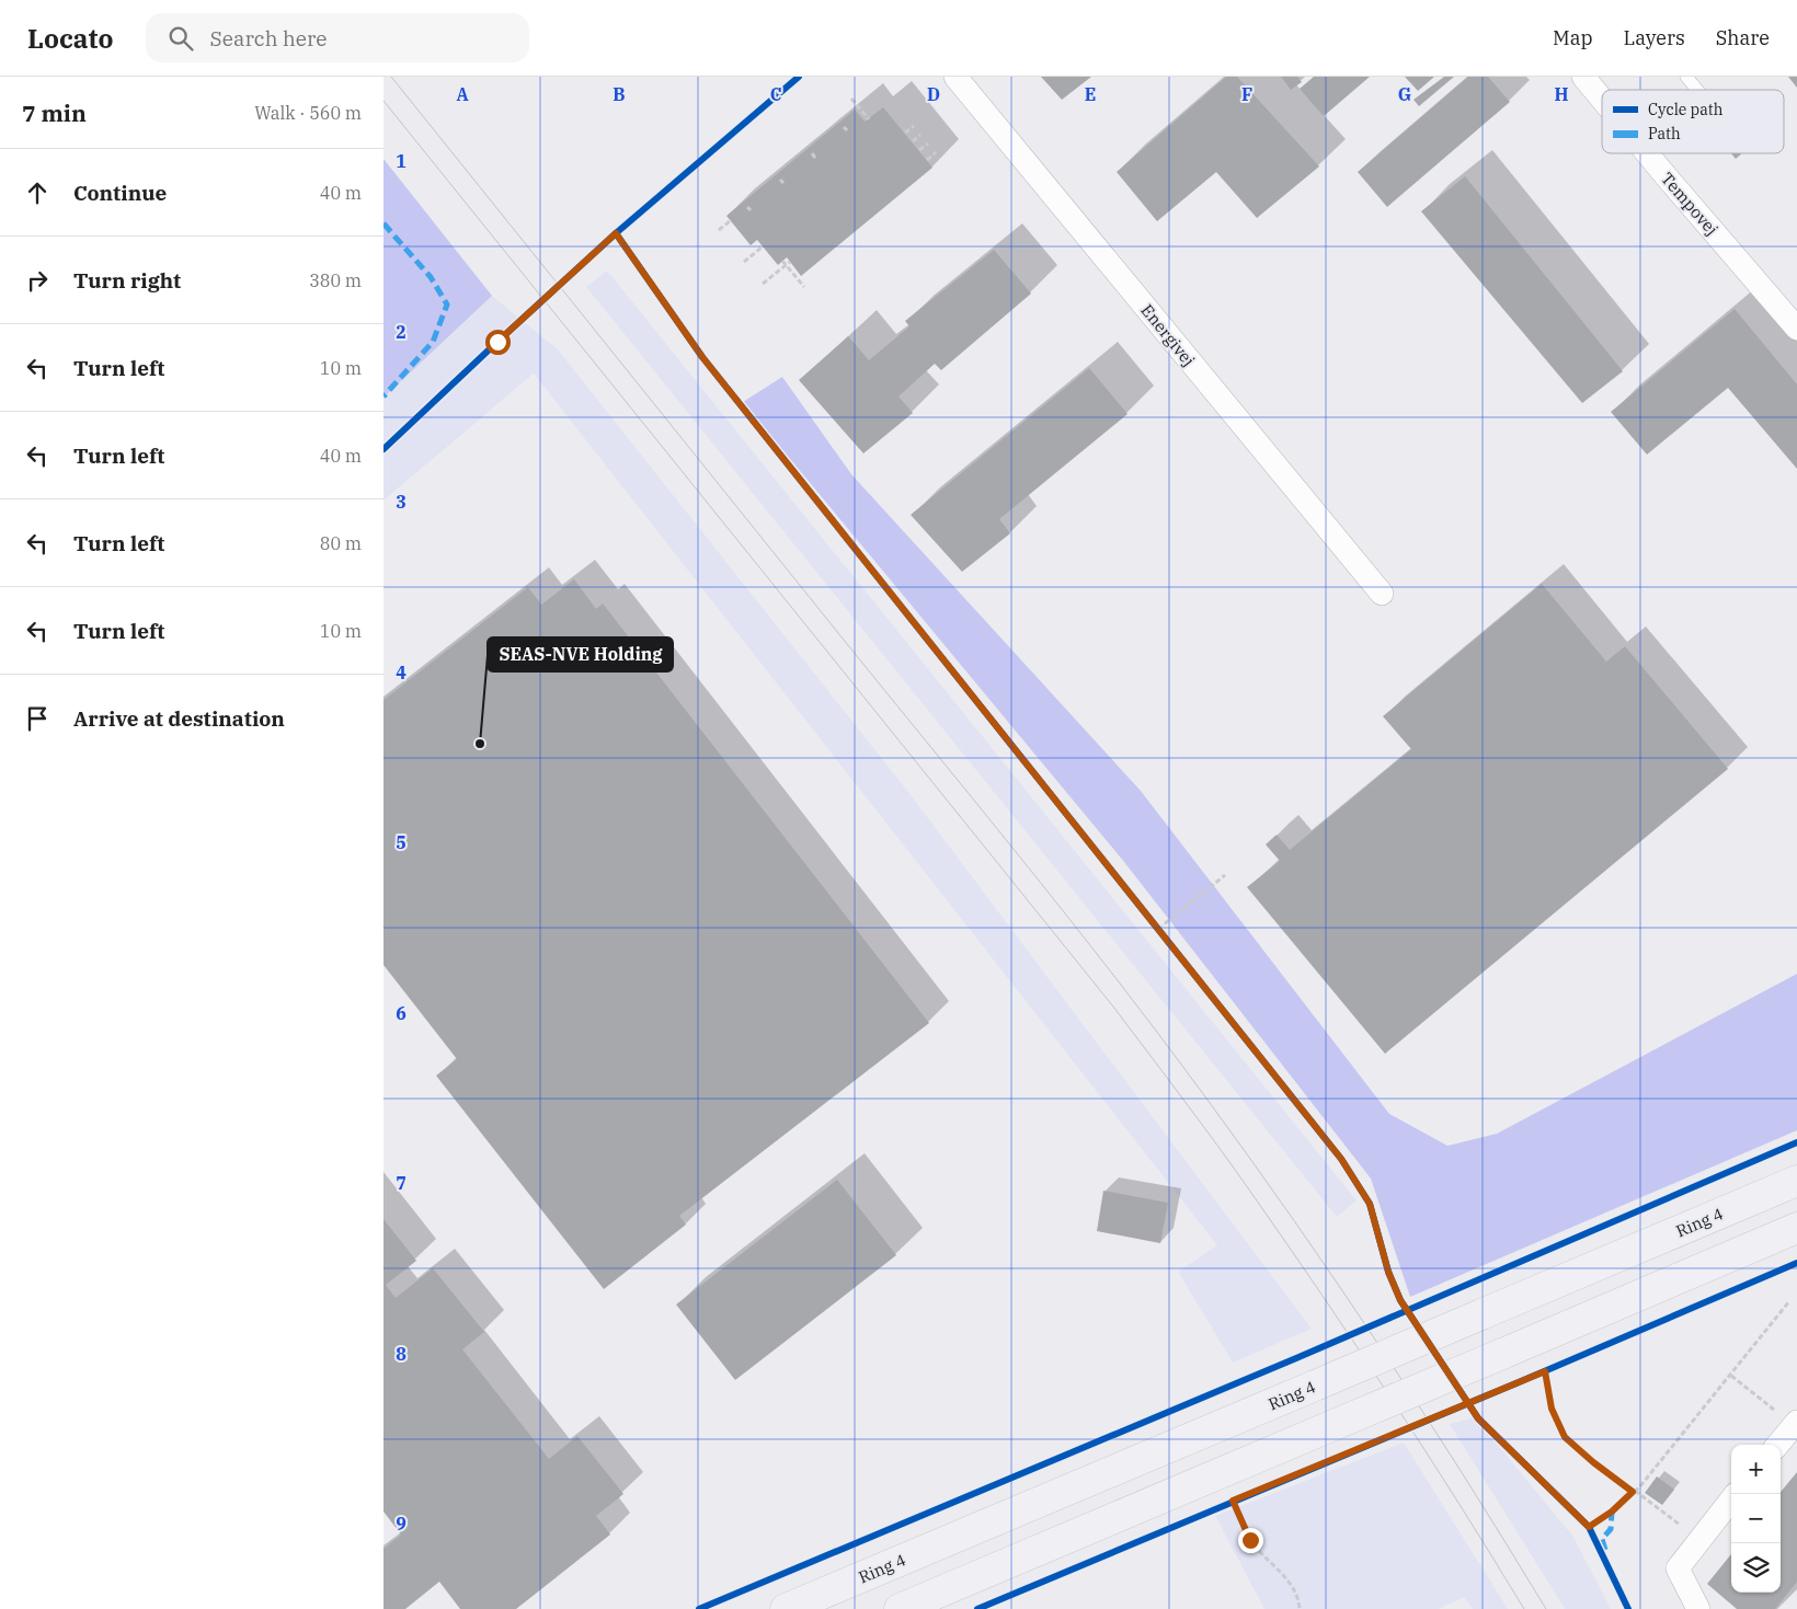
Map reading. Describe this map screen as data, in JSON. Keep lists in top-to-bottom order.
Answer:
{
  "streets": {
    "main road": ["Ring 4"],
    "street": ["Tempovej", "Energivej"]
  },
  "places": ["SEAS-NVE Holding"],
  "legend": ["Cycle path", "Path"],
  "page": {
    "header": "Locato",
    "search": "Search here",
    "nav": ["Map", "Layers", "Share"],
    "heading": ["7 min", "Walk · 560 m"],
    "list": [
      ["Continue", "40 m"],
      ["Turn right", "380 m"],
      ["Turn left", "10 m"],
      ["Turn left", "40 m"],
      ["Turn left", "80 m"],
      ["Turn left", "10 m"],
      "Arrive at destination"
    ],
    "map_buttons": ["+", "−"]
  },
  "grid": {
    "columns": [
      "A",
      "B",
      "C",
      "D",
      "E",
      "F",
      "G",
      "H"
    ],
    "rows": [
      "1",
      "2",
      "3",
      "4",
      "5",
      "6",
      "7",
      "8",
      "9"
    ]
  }
}
